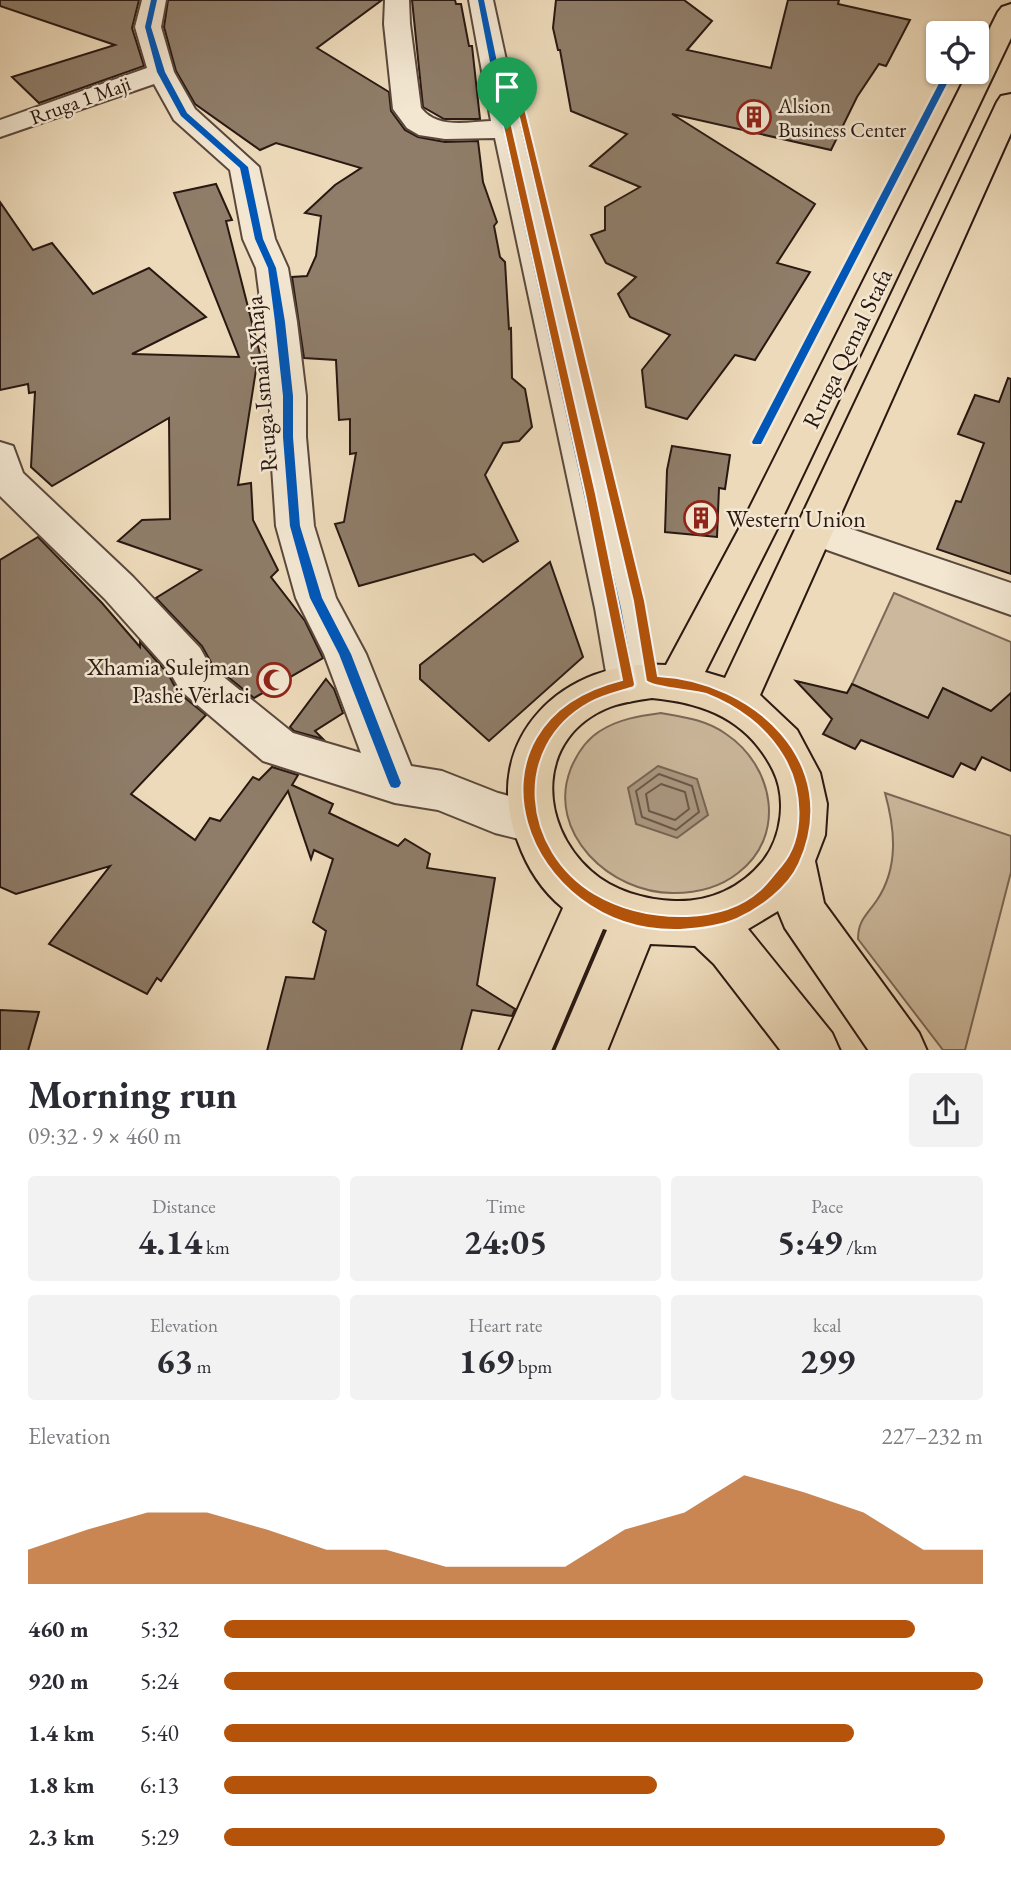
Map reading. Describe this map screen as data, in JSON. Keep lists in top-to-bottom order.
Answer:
{
  "streets": {
    "main road": ["Rruga Qemal Stafa"],
    "street": ["Rruga 1 Maji", "Rruga Ismail Xhaja"]
  },
  "crossings": [
    ["Rruga 1 Maji", "Rruga Ismail Xhaja"]
  ],
  "places": {
    "building": ["Alsion Business Center", "Western Union"],
    "mosque": ["Xhamia Sulejman Pashë Vërlaci"]
  },
  "page": {
    "heading": ["Morning run", "09:32 · 9 × 460 m"],
    "stats": [
      ["Distance", "4.14 km"],
      ["Time", "24:05"],
      ["Pace", "5:49 /km"],
      ["Elevation", "63 m"],
      ["Heart rate", "169 bpm"],
      ["kcal", "299"]
    ],
    "chart": ["Elevation", "227–232 m"],
    "list": [
      {
        "name": "460 m",
        "note": "5:32"
      },
      {
        "name": "920 m",
        "note": "5:24"
      },
      {
        "name": "1.4 km",
        "note": "5:40"
      },
      {
        "name": "1.8 km",
        "note": "6:13"
      },
      {
        "name": "2.3 km",
        "note": "5:29"
      }
    ]
  }
}
